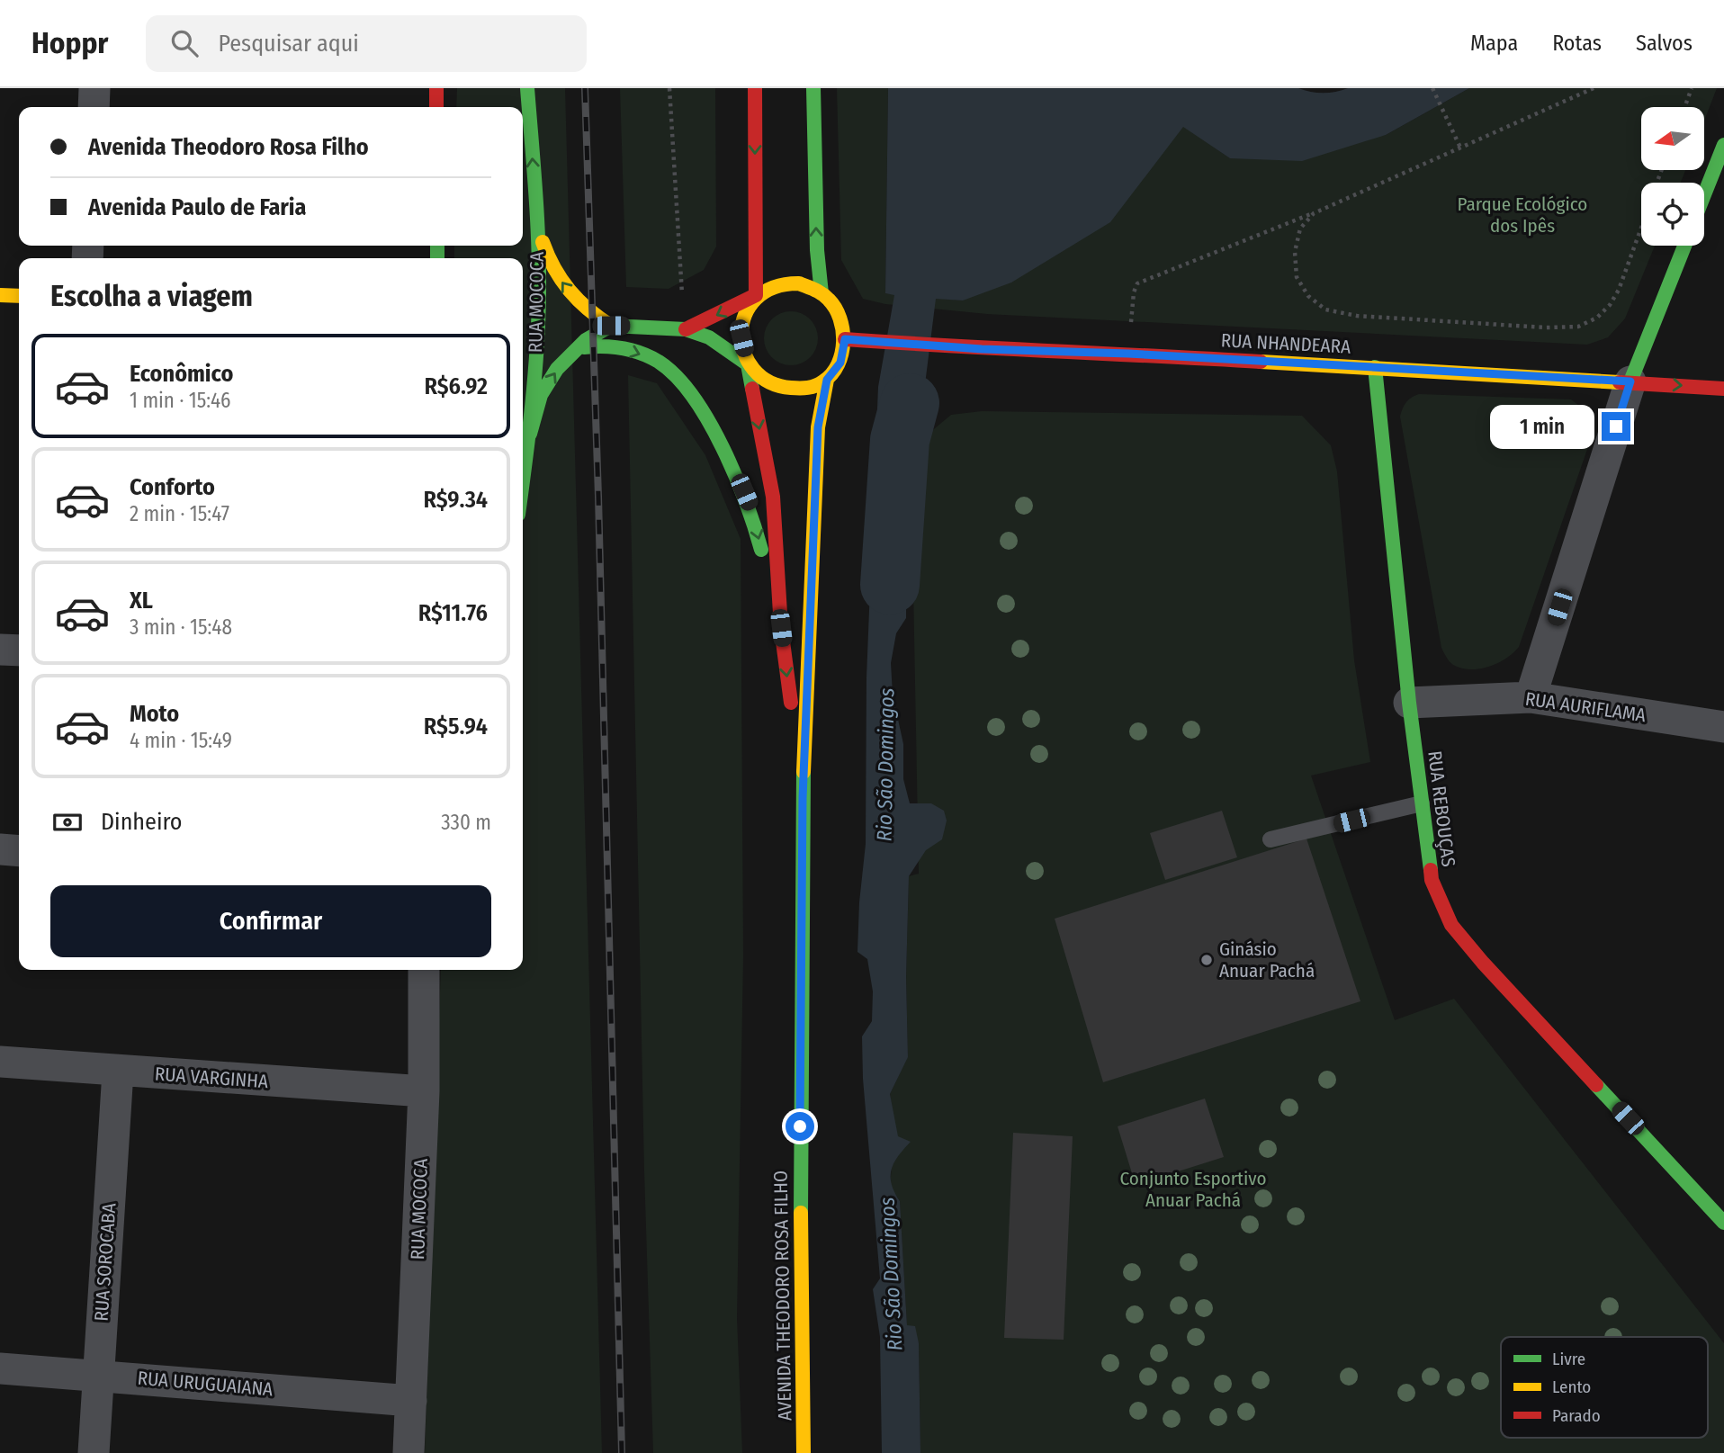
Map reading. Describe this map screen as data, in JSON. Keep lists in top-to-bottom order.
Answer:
{
  "streets": {
    "main road": [
      "RUA MOCOCA",
      "RUA NHANDEARA",
      "RUA REBOUÇAS",
      "AVENIDA THEODORO ROSA FILHO"
    ],
    "street": [
      "RUA AURIFLAMA",
      "RUA VARGINHA",
      "RUA SOROCABA",
      "RUA URUGUAIANA"
    ]
  },
  "crossings": [
    ["RUA MOCOCA", "RUA VARGINHA"],
    ["RUA MOCOCA", "RUA URUGUAIANA"],
    ["RUA NHANDEARA", "RUA REBOUÇAS"],
    ["RUA NHANDEARA", "AVENIDA THEODORO ROSA FILHO"],
    ["RUA AURIFLAMA", "RUA REBOUÇAS"],
    ["RUA VARGINHA", "RUA SOROCABA"],
    ["RUA SOROCABA", "RUA URUGUAIANA"]
  ],
  "water": ["Rio São Domingos"],
  "parks": ["Parque Ecológico dos Ipês", "Conjunto Esportivo Anuar Pachá"],
  "places": ["Ginásio Anuar Pachá"],
  "legend": ["Livre", "Lento", "Parado"],
  "north": "left",
  "page": {
    "header": "Hoppr",
    "search": "Pesquisar aqui",
    "nav": ["Mapa", "Rotas", "Salvos"],
    "banner": ["Avenida Theodoro Rosa Filho", "Avenida Paulo de Faria"],
    "heading": "Escolha a viagem",
    "list": [
      {
        "name": "Econômico",
        "note": "1 min · 15:46",
        "value": "R$6.92"
      },
      {
        "name": "Conforto",
        "note": "2 min · 15:47",
        "value": "R$9.34"
      },
      {
        "name": "XL",
        "note": "3 min · 15:48",
        "value": "R$11.76"
      },
      {
        "name": "Moto",
        "note": "4 min · 15:49",
        "value": "R$5.94"
      }
    ],
    "bubble": "1 min",
    "pay": ["Dinheiro", "330 m"],
    "buttons": "Confirmar"
  }
}
